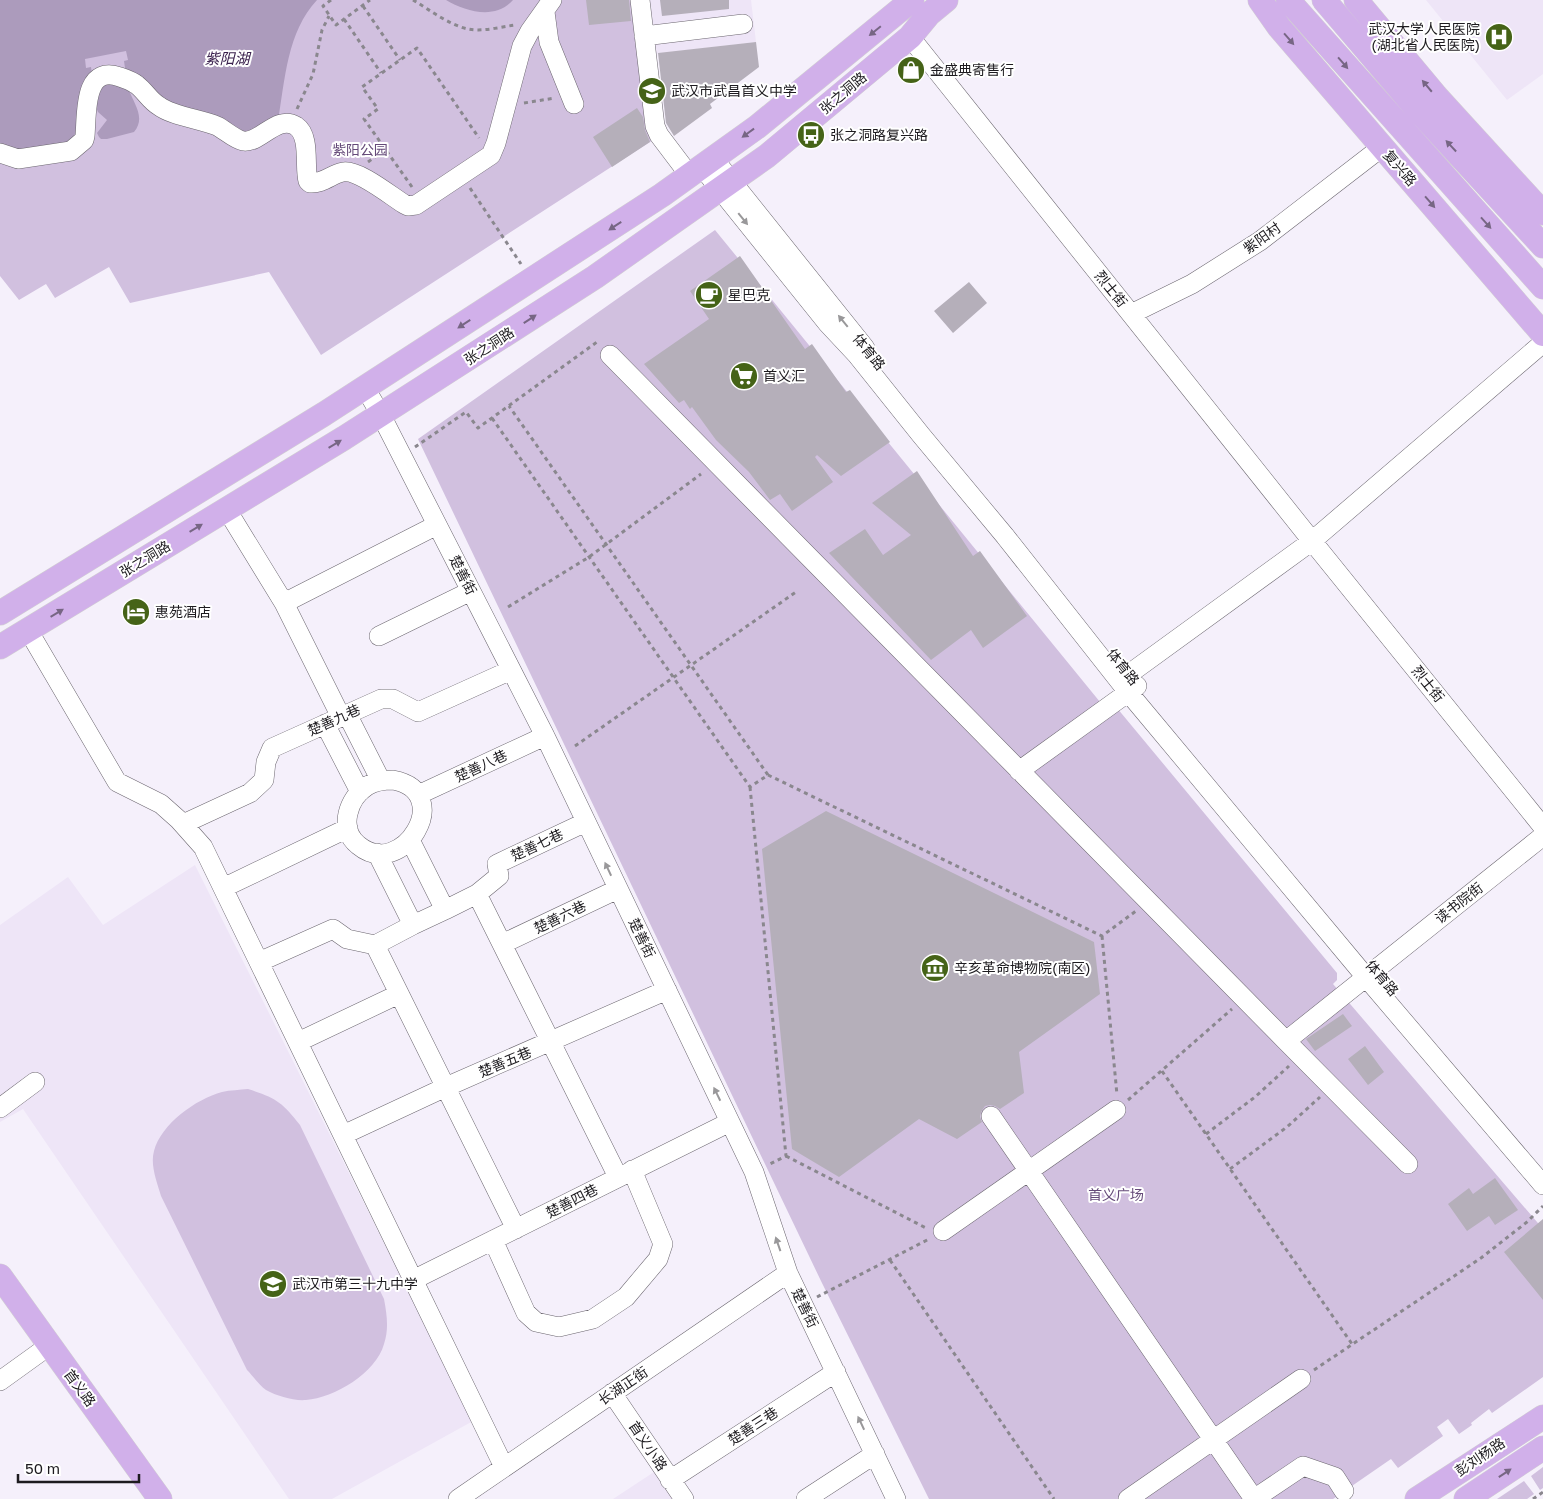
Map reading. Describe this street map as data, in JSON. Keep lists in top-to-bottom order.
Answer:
{
  "streets": {
    "main road": [
      "张之洞路",
      "复兴路",
      "首义路",
      "彭刘杨路"
    ],
    "street": [
      "紫阳村",
      "烈士街",
      "体育路",
      "楚善街",
      "楚善九巷",
      "楚善八巷",
      "楚善七巷",
      "读书院街",
      "楚善六巷",
      "楚善五巷",
      "楚善四巷",
      "长湖正街",
      "楚善三巷",
      "首义小路"
    ]
  },
  "crossings": [
    ["张之洞路", "烈士街"],
    ["张之洞路", "体育路"],
    ["张之洞路", "楚善街"],
    ["复兴路", "紫阳村"],
    ["紫阳村", "烈士街"],
    ["体育路", "读书院街"],
    ["楚善街", "楚善九巷"],
    ["楚善街", "楚善八巷"],
    ["楚善街", "楚善七巷"],
    ["楚善街", "楚善六巷"],
    ["楚善街", "楚善五巷"],
    ["楚善街", "楚善四巷"],
    ["楚善街", "长湖正街"],
    ["楚善街", "楚善三巷"],
    ["长湖正街", "首义小路"],
    ["楚善三巷", "首义小路"]
  ],
  "water": ["紫阳湖"],
  "parks": ["紫阳公园", "首义广场"],
  "places": {
    "hospital": ["武汉大学人民医院 (湖北省人民医院)"],
    "shop": ["金盛典寄售行"],
    "school or university": ["武汉市武昌首义中学", "武汉市第三十九中学"],
    "bus stop": ["张之洞路复兴路"],
    "cafe": ["星巴克"],
    "supermarket": ["首义汇"],
    "hotel": ["惠苑酒店"],
    "museum": ["辛亥革命博物院(南区)"]
  },
  "scale_bar": "50 m"
}
